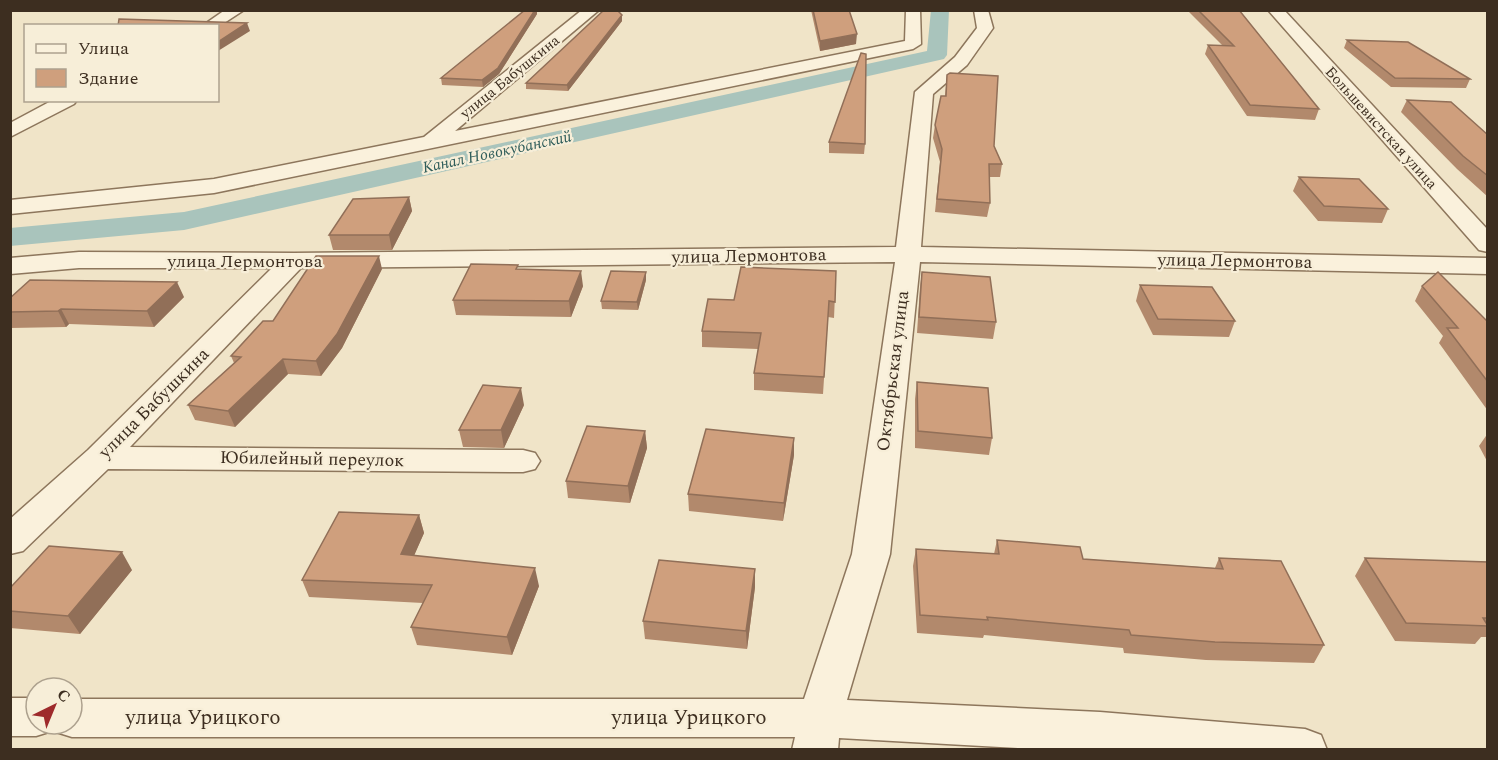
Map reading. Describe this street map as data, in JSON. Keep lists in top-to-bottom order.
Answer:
{
  "streets": {
    "street": [
      "улица Бабушкина",
      "Большевистская улица",
      "улица Лермонтова",
      "Октябрьская улица",
      "Юбилейный переулок",
      "улица Урицкого"
    ]
  },
  "crossings": [
    ["улица Бабушкина", "улица Лермонтова"],
    ["улица Бабушкина", "Юбилейный переулок"],
    ["улица Лермонтова", "Октябрьская улица"],
    ["Октябрьская улица", "улица Урицкого"]
  ],
  "water": ["Канал Новокубанский"],
  "legend": ["Улица", "Здание"],
  "north": "top right"
}
